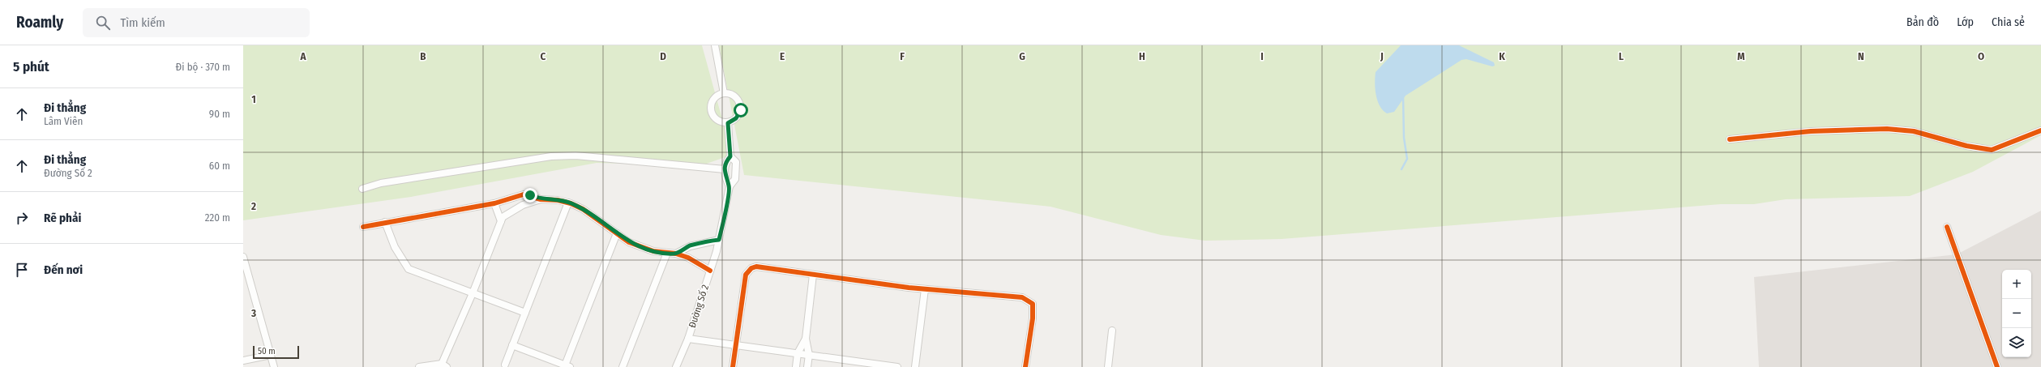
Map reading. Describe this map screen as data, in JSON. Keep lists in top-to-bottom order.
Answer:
{
  "streets": {
    "street": ["Đường Số 2"]
  },
  "scale_bar": "50 m",
  "page": {
    "header": "Roamly",
    "search": "Tìm kiếm",
    "nav": ["Bản đồ", "Lớp", "Chia sẻ"],
    "heading": ["5 phút", "Đi bộ · 370 m"],
    "list": [
      ["Đi thẳng", "Lâm Viên", "90 m"],
      ["Đi thẳng", "Đường Số 2", "60 m"],
      ["Rẽ phải", "220 m"],
      "Đến nơi"
    ],
    "map_buttons": ["+", "−"],
    "scale": "50 m"
  },
  "grid": {
    "columns": [
      "A",
      "B",
      "C",
      "D",
      "E",
      "F",
      "G",
      "H",
      "I",
      "J",
      "K",
      "L",
      "M",
      "N",
      "O"
    ],
    "rows": ["1", "2", "3"]
  }
}
